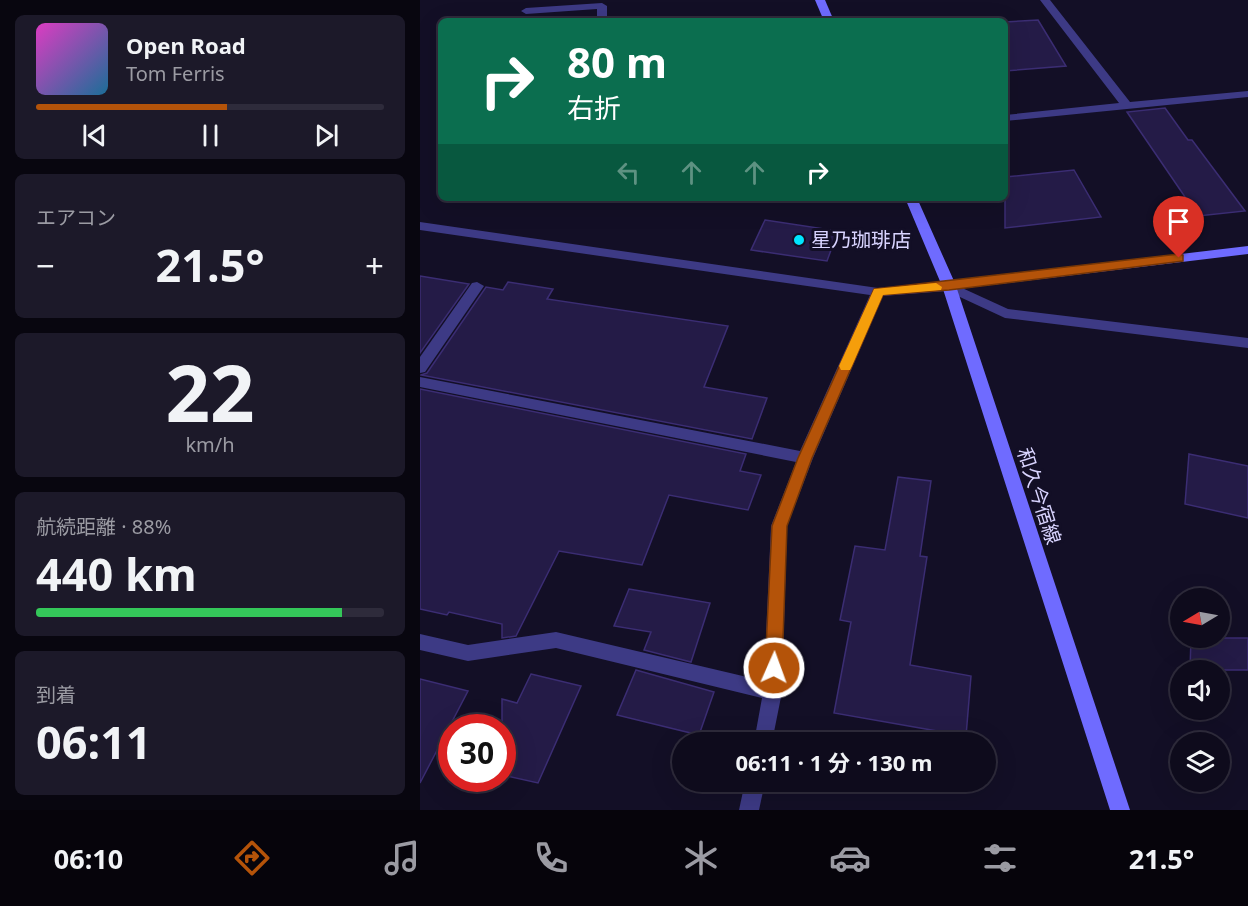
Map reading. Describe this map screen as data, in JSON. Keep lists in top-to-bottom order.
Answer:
{
  "streets": {
    "main road": ["和久今宿線"]
  },
  "places": ["星乃珈琲店"],
  "north": "left",
  "page": {
    "turn": ["80 m", "右折"],
    "song": ["Open Road", "Tom Ferris"],
    "tile": [
      "エアコン",
      ["22", "km/h"],
      ["航続距離 · 88%", "440 km"],
      ["到着", "06:11"]
    ],
    "heat": ["−", "21.5°", "+"],
    "limit": "30",
    "trip": "06:11 · 1 分 · 130 m",
    "tabs": ["06:10", "21.5°"]
  }
}
